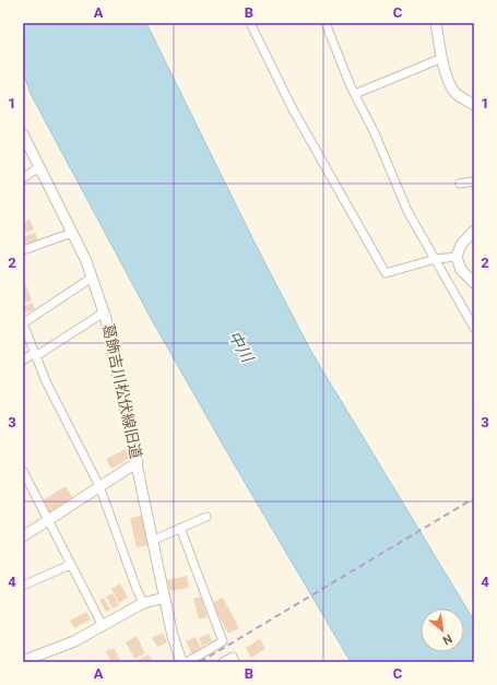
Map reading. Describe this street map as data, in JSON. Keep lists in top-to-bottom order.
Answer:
{
  "streets": {
    "street": ["葛飾吉川松伏線旧道"]
  },
  "water": ["中川"],
  "north": "bottom right",
  "grid": {
    "columns": ["A", "B", "C"],
    "rows": [
      "1",
      "2",
      "3",
      "4"
    ]
  }
}
